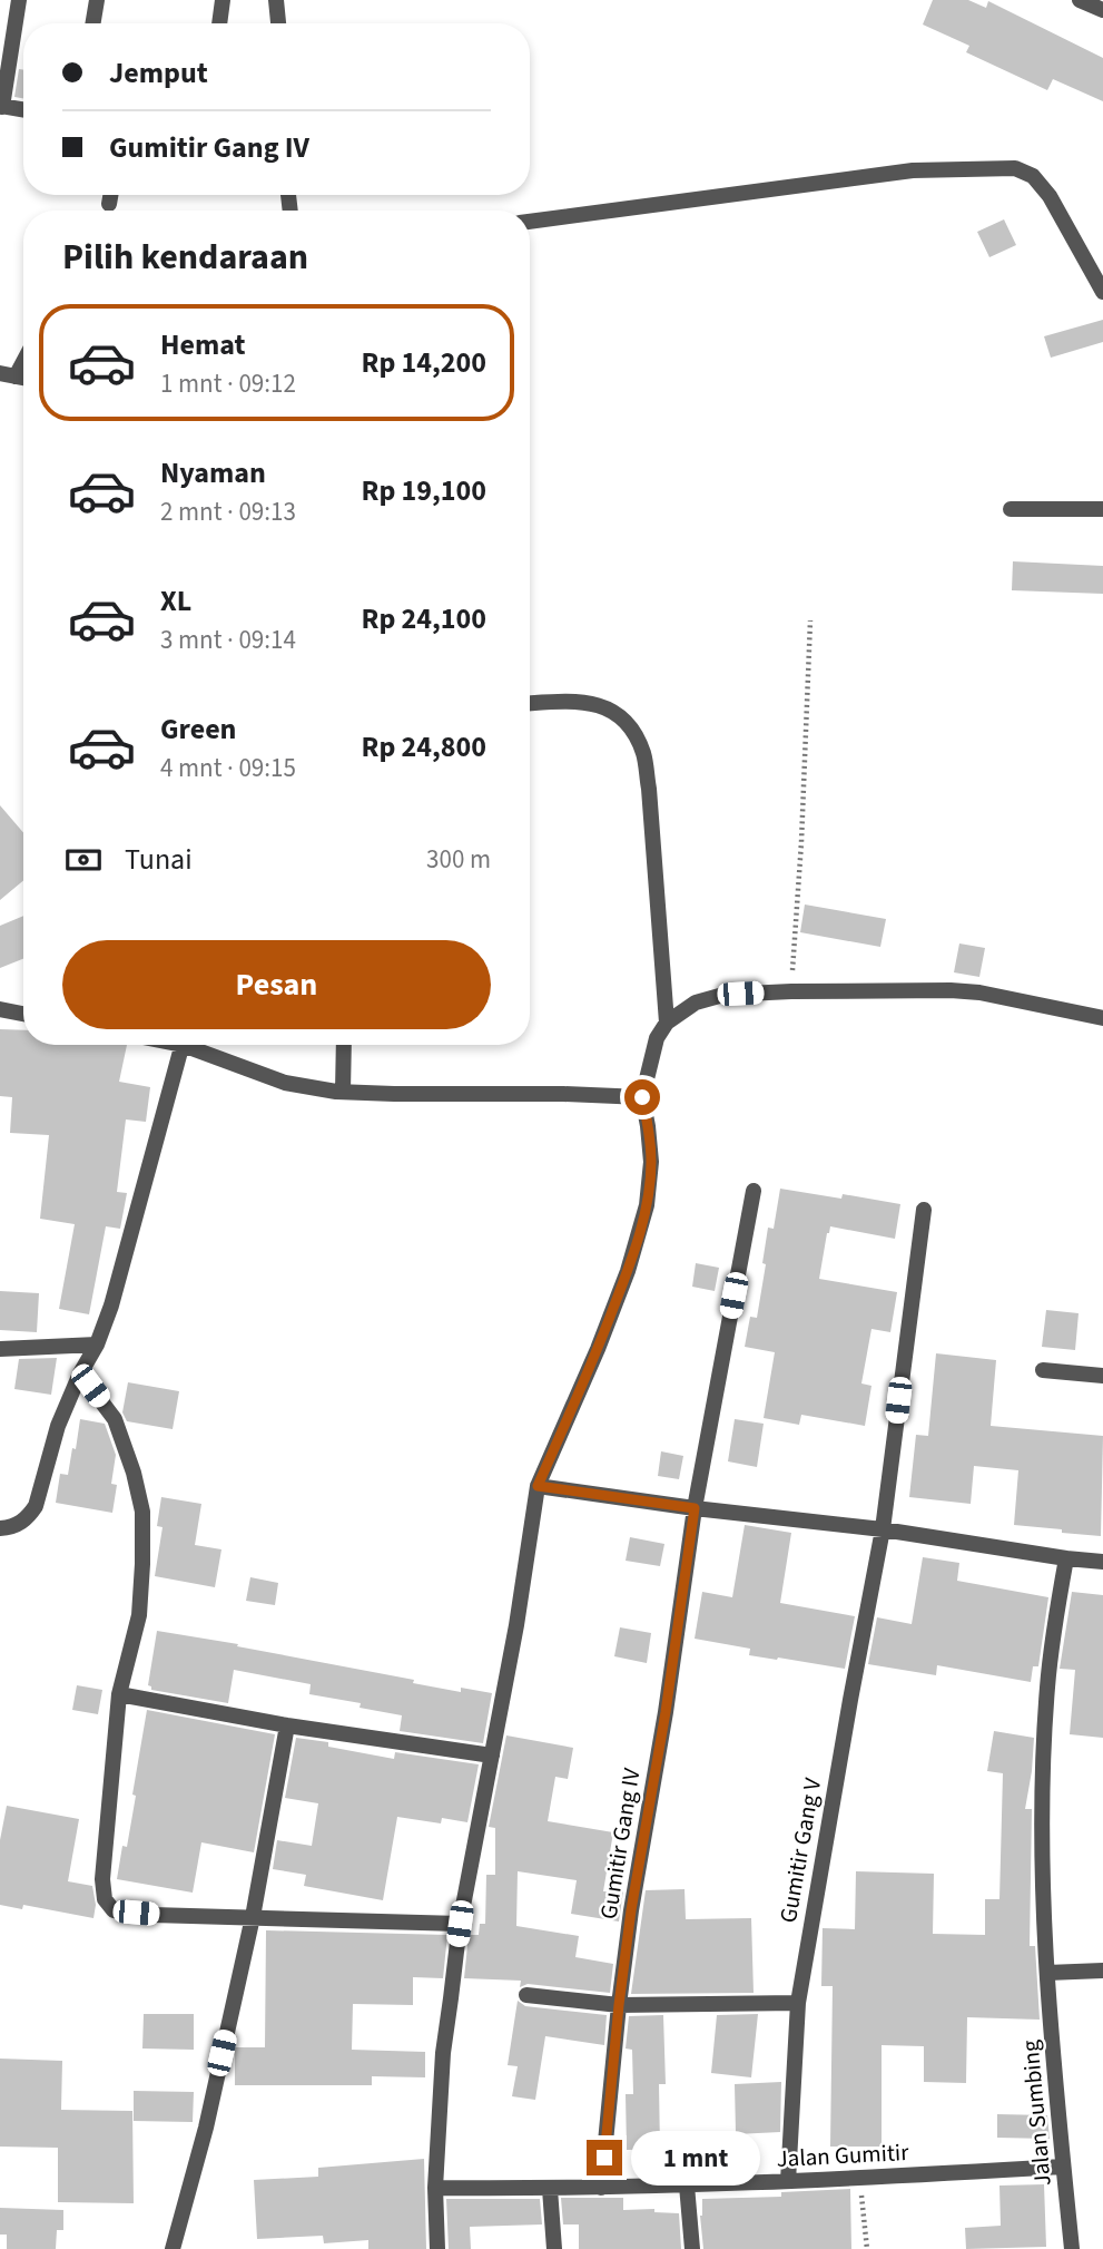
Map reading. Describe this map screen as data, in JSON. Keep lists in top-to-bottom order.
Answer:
{
  "streets": {
    "street": [
      "Gumitir Gang IV",
      "Gumitir Gang V",
      "Jalan Sumbing",
      "Jalan Gumitir"
    ]
  },
  "crossings": [
    ["Gumitir Gang IV", "Jalan Gumitir"],
    ["Gumitir Gang V", "Jalan Gumitir"],
    ["Jalan Sumbing", "Jalan Gumitir"]
  ],
  "page": {
    "banner": ["Jemput", "Gumitir Gang IV"],
    "heading": "Pilih kendaraan",
    "list": [
      {
        "name": "Hemat",
        "note": "1 mnt · 09:12",
        "value": "Rp 14,200"
      },
      {
        "name": "Nyaman",
        "note": "2 mnt · 09:13",
        "value": "Rp 19,100"
      },
      {
        "name": "XL",
        "note": "3 mnt · 09:14",
        "value": "Rp 24,100"
      },
      {
        "name": "Green",
        "note": "4 mnt · 09:15",
        "value": "Rp 24,800"
      }
    ],
    "pay": ["Tunai", "300 m"],
    "buttons": "Pesan",
    "bubble": "1 mnt"
  }
}
